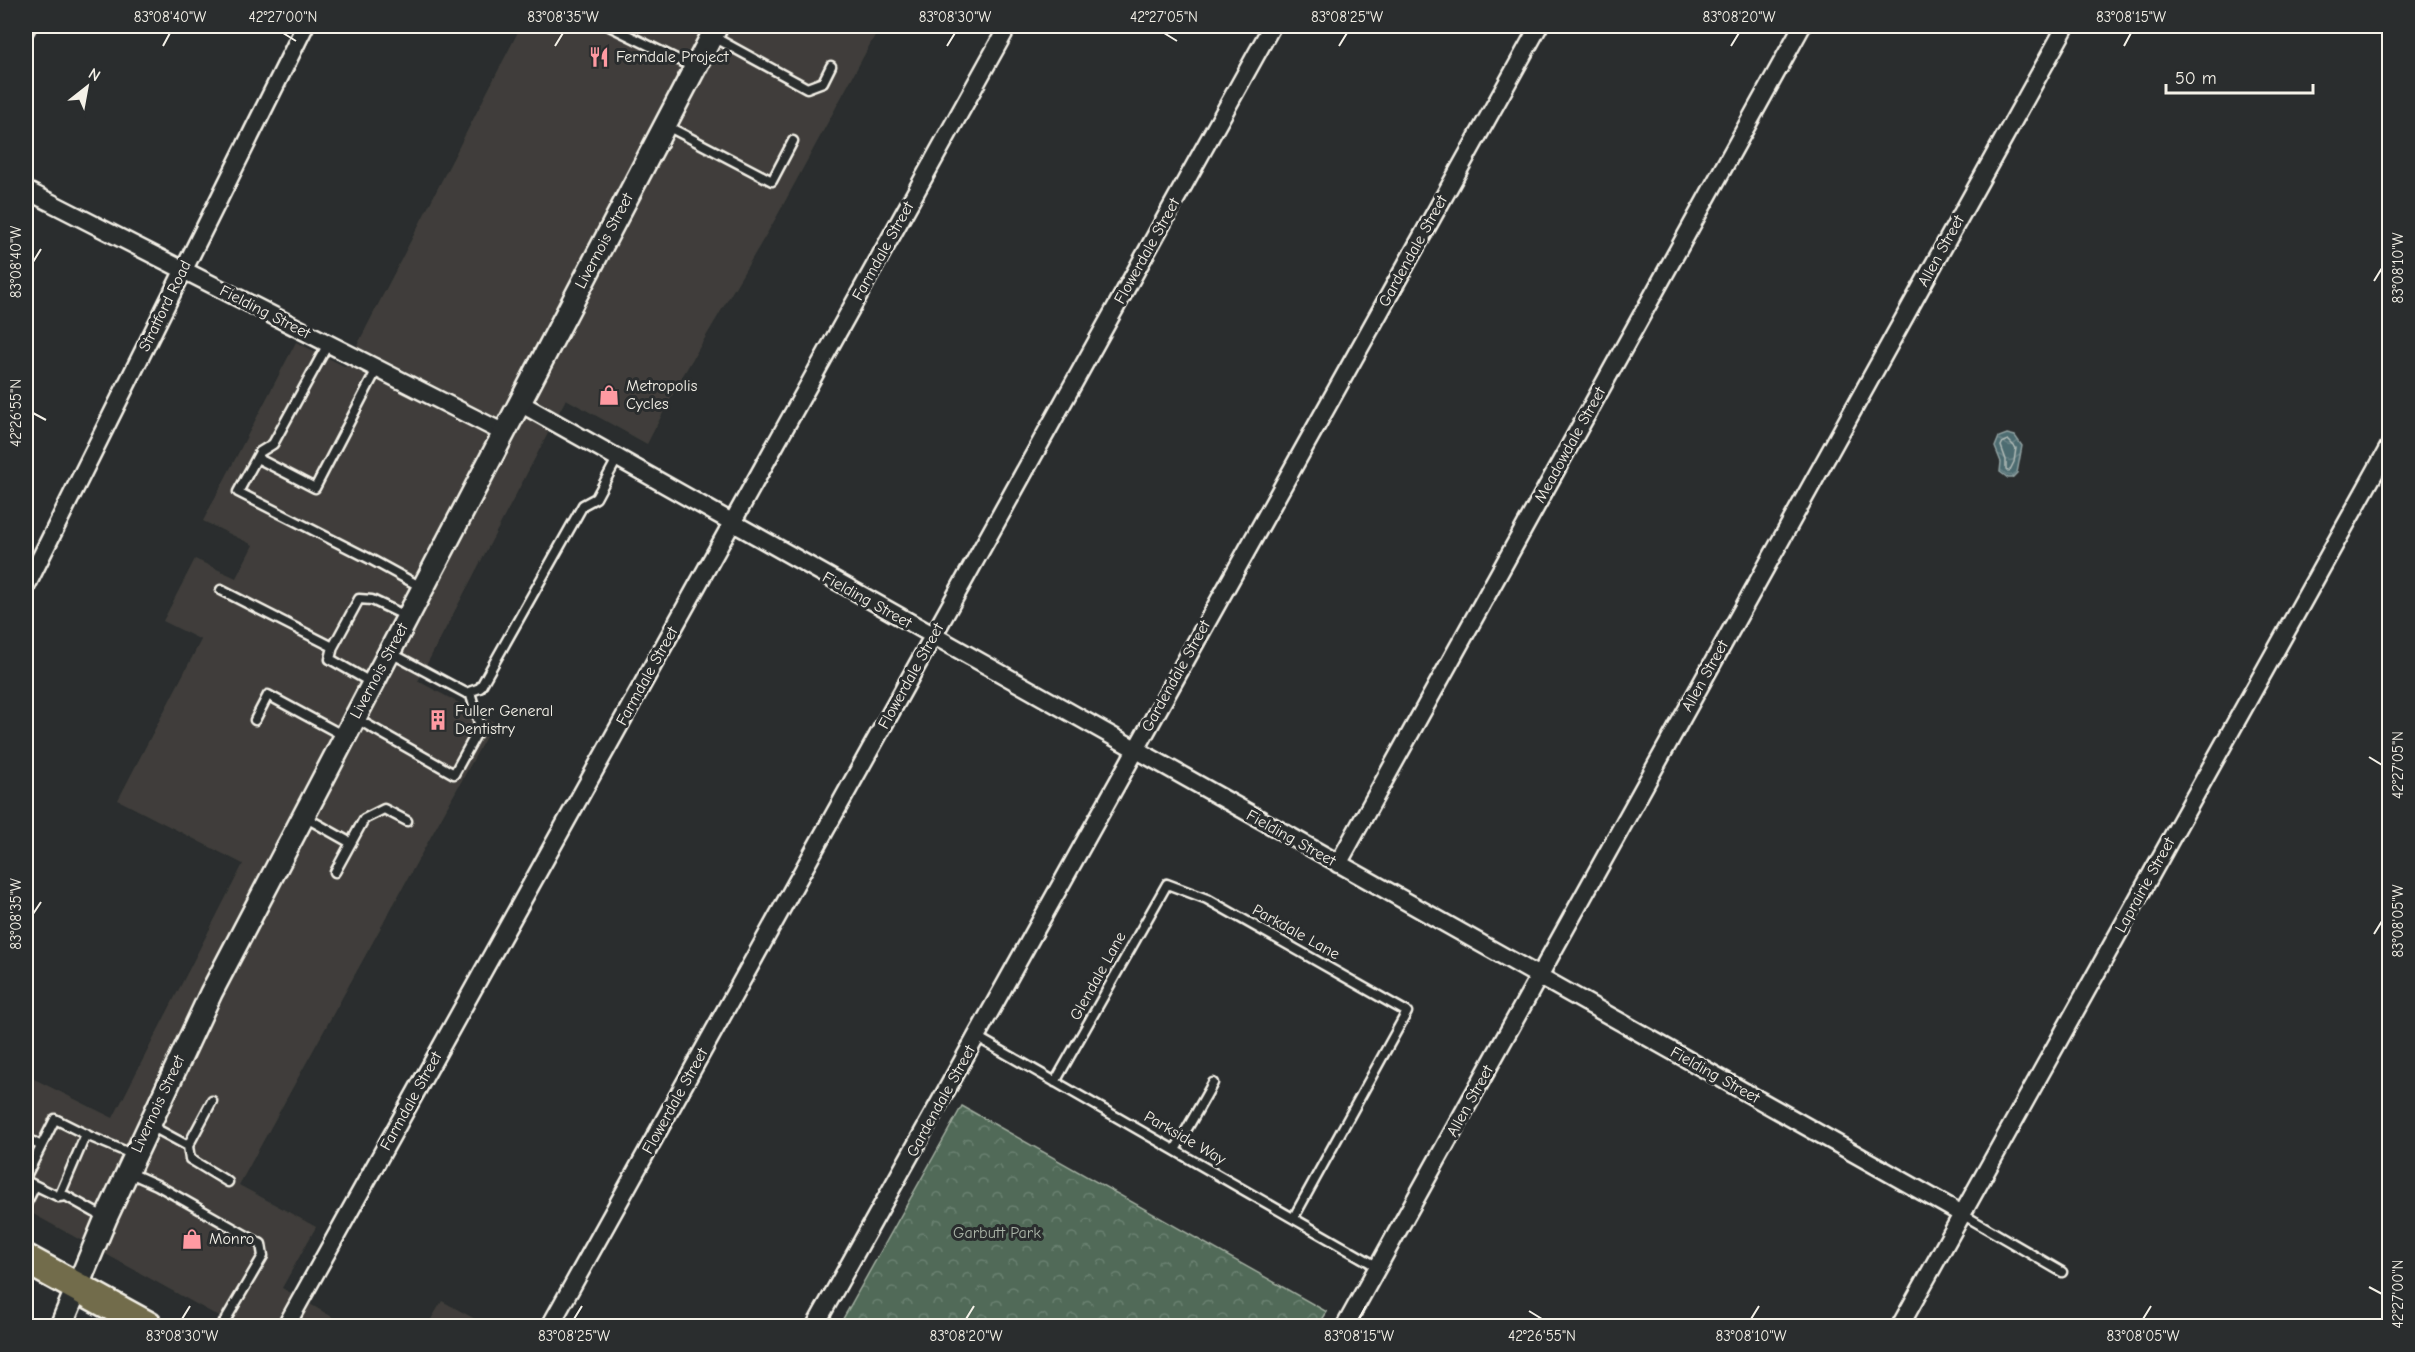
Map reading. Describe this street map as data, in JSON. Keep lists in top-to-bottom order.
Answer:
{
  "streets": {
    "street": [
      "Livernois Street",
      "Farmdale Street",
      "Flowerdale Street",
      "Gardendale Street",
      "Allen Street",
      "Stratford Road",
      "Fielding Street",
      "Meadowdale Street",
      "Laprairie Street"
    ],
    "lane": ["Parkdale Lane", "Glendale Lane", "Parkside Way"]
  },
  "crossings": [
    ["Livernois Street", "Fielding Street"],
    ["Farmdale Street", "Fielding Street"],
    ["Flowerdale Street", "Fielding Street"],
    ["Gardendale Street", "Fielding Street"],
    ["Gardendale Street", "Parkside Way"],
    ["Allen Street", "Fielding Street"],
    ["Allen Street", "Parkside Way"],
    ["Stratford Road", "Fielding Street"],
    ["Fielding Street", "Meadowdale Street"],
    ["Fielding Street", "Laprairie Street"],
    ["Parkdale Lane", "Glendale Lane"],
    ["Parkdale Lane", "Parkside Way"],
    ["Glendale Lane", "Parkside Way"]
  ],
  "parks": ["Garbutt Park"],
  "places": {
    "restaurant": ["Ferndale Project"],
    "shop": ["Metropolis Cycles", "Monro"],
    "building": ["Fuller General Dentistry"]
  },
  "scale_bar": "50 m",
  "north": "top right",
  "coordinates": [
    "83°08'40\"W",
    "42°27'00\"N",
    "83°08'35\"W",
    "83°08'30\"W",
    "42°27'05\"N",
    "83°08'25\"W",
    "83°08'20\"W",
    "83°08'15\"W",
    "83°08'10\"W",
    "42°26'55\"N",
    "83°08'05\"W"
  ]
}
